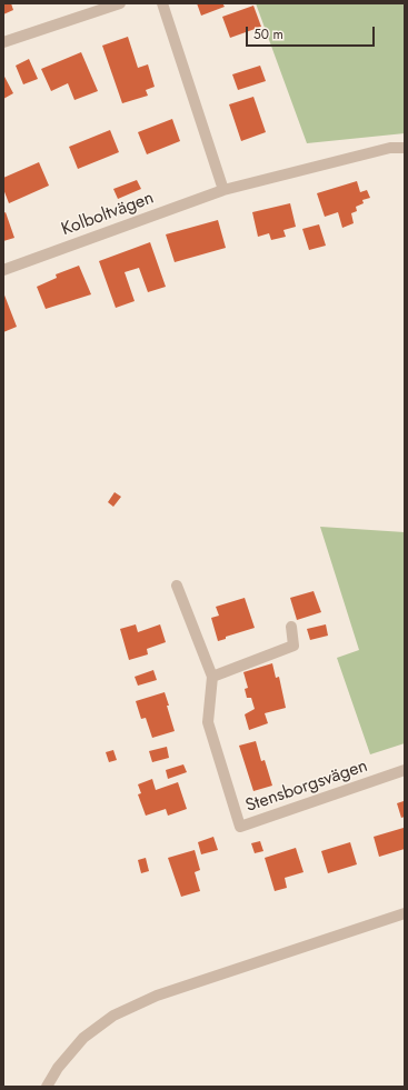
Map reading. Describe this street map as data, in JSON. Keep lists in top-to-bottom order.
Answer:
{
  "streets": {
    "street": ["Kolboltvägen", "Stensborgsvägen"]
  },
  "scale_bar": "50 m"
}
